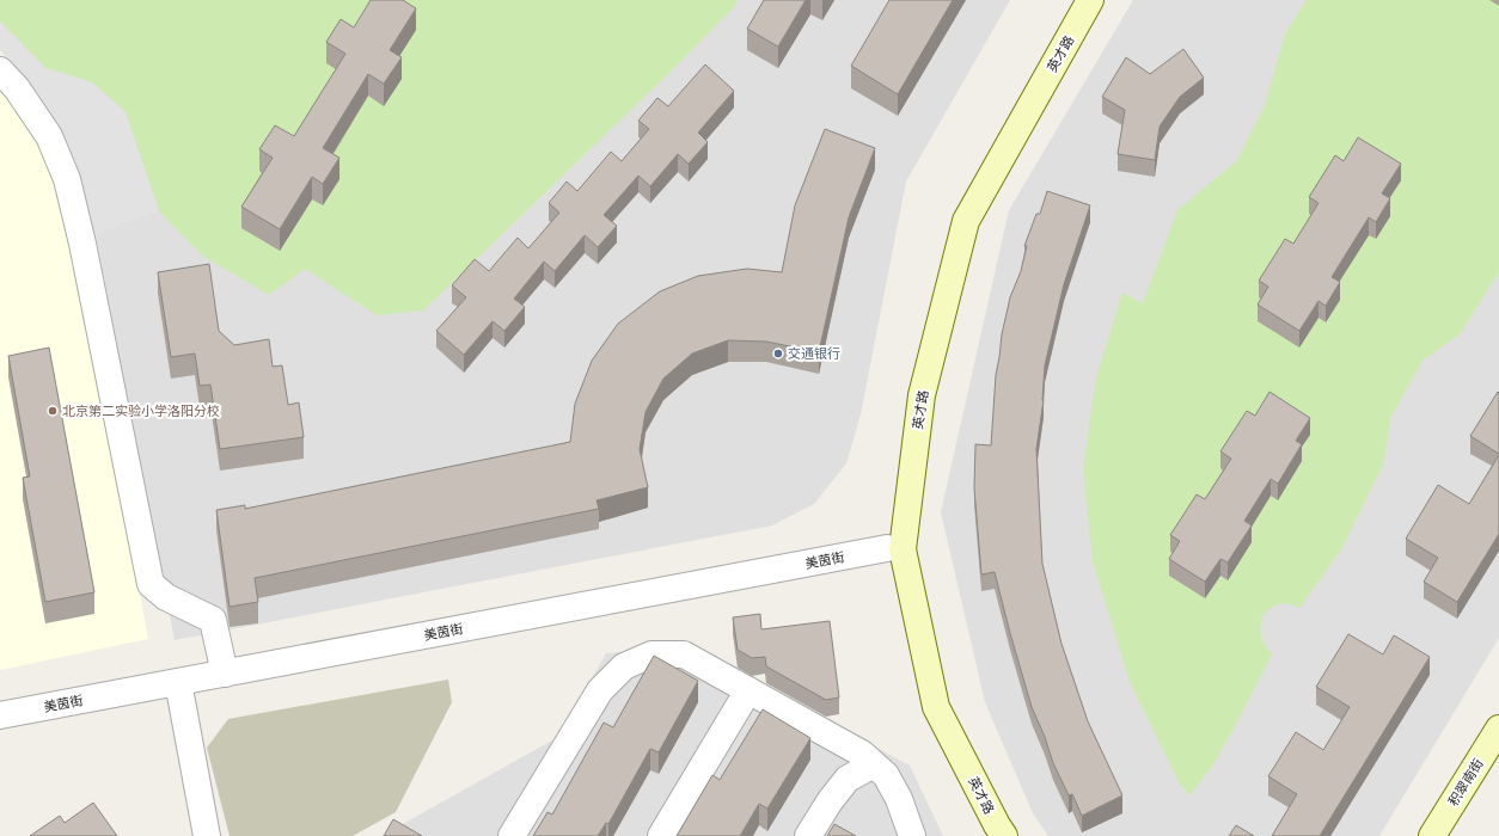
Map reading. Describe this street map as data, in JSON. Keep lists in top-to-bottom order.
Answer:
{
  "streets": {
    "main road": ["英才路", "积翠南街"],
    "street": ["美茵街"]
  },
  "crossings": [
    ["英才路", "美茵街"]
  ],
  "places": ["交通银行", "北京第二实验小学洛阳分校"]
}
